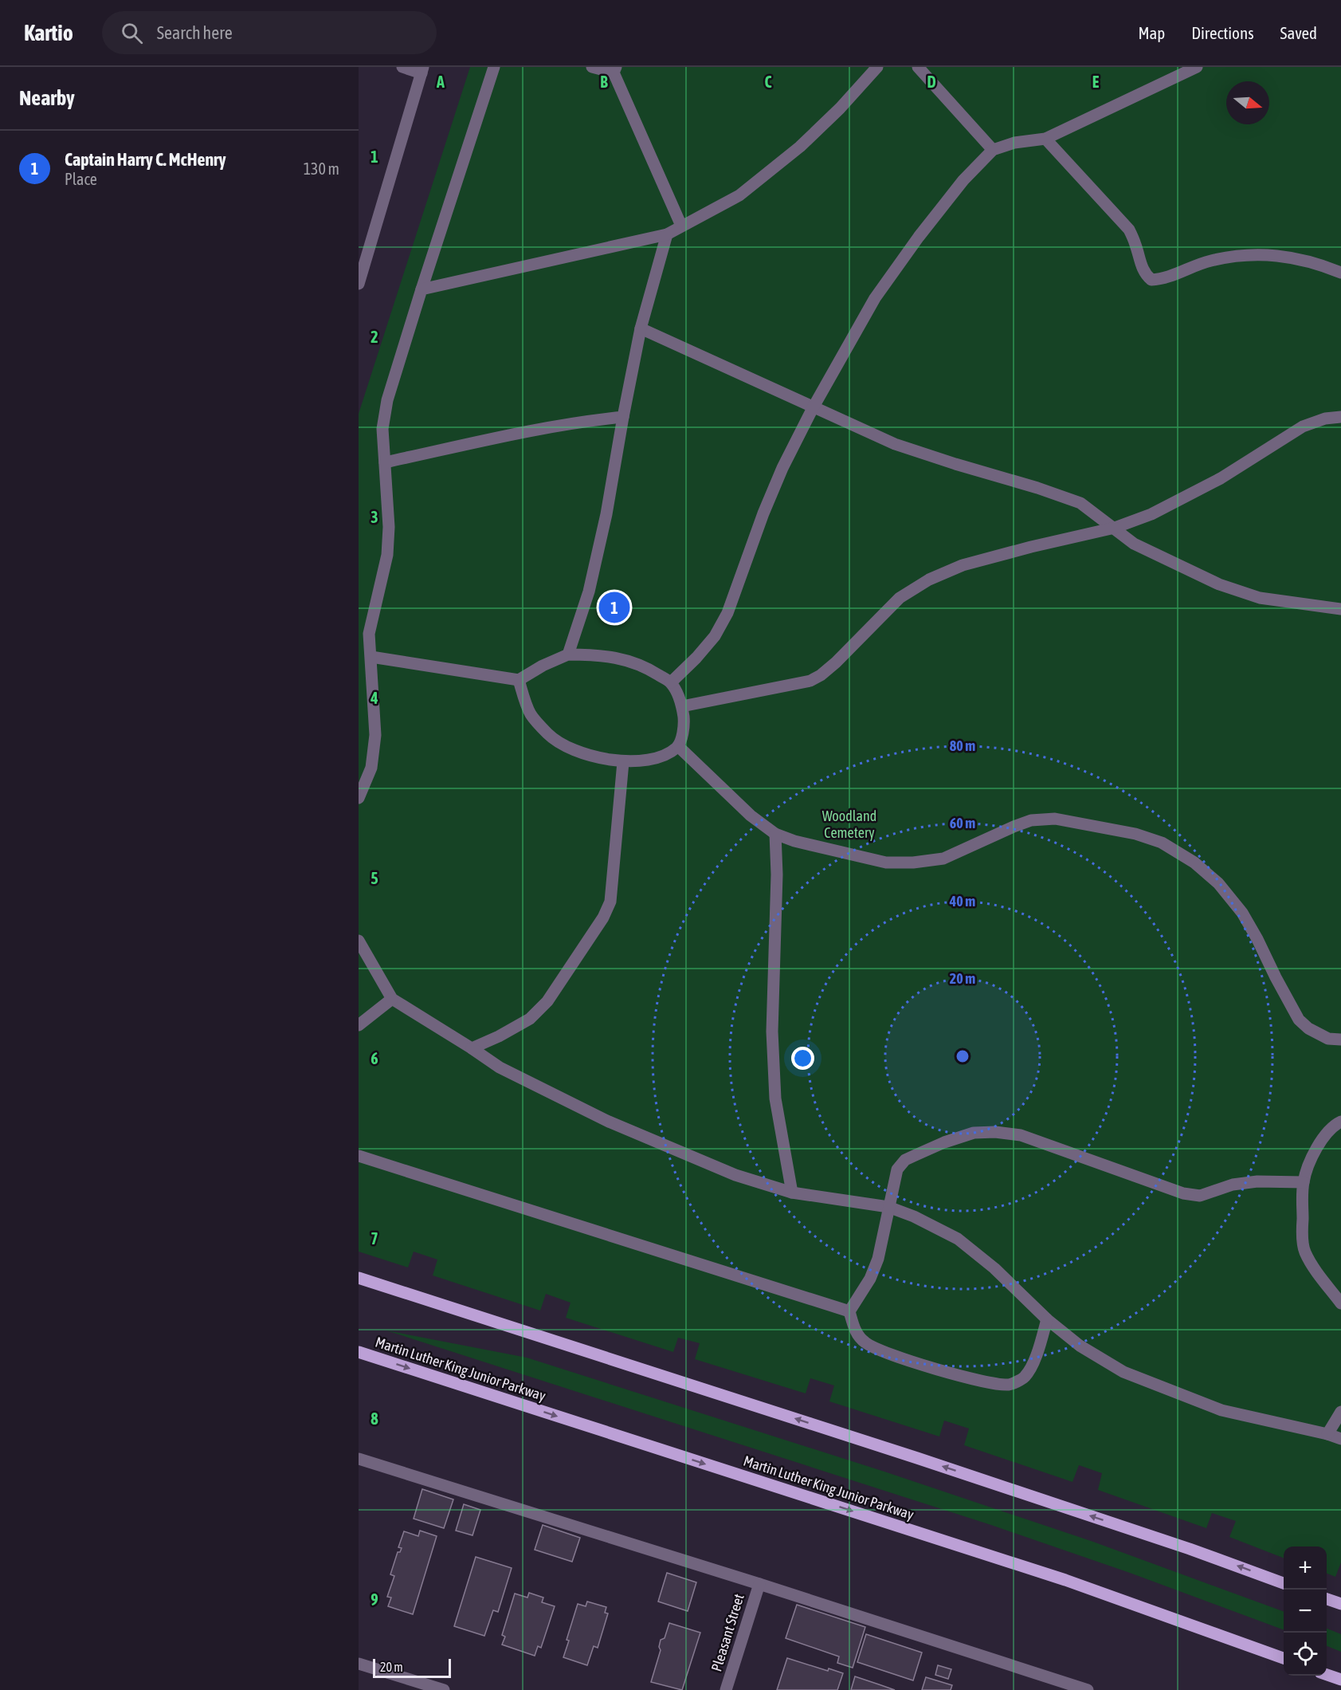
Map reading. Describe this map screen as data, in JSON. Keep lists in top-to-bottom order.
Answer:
{
  "streets": {
    "main road": ["Martin Luther King Junior Parkway"],
    "street": ["Pleasant Street"]
  },
  "parks": ["Woodland Cemetery"],
  "scale_bar": "20 m",
  "north": "right",
  "page": {
    "header": "Kartio",
    "search": "Search here",
    "nav": ["Map", "Directions", "Saved"],
    "heading": "Nearby",
    "list": [
      {
        "mark": "1",
        "name": "Captain Harry C. McHenry",
        "note": "Place",
        "value": "130 m"
      }
    ],
    "pins": "1",
    "map_buttons": ["+", "−"],
    "scale": "20 m"
  },
  "grid": {
    "columns": [
      "A",
      "B",
      "C",
      "D",
      "E"
    ],
    "rows": [
      "1",
      "2",
      "3",
      "4",
      "5",
      "6",
      "7",
      "8",
      "9"
    ]
  },
  "rings": [
    "80 m",
    "60 m",
    "40 m",
    "20 m"
  ]
}
